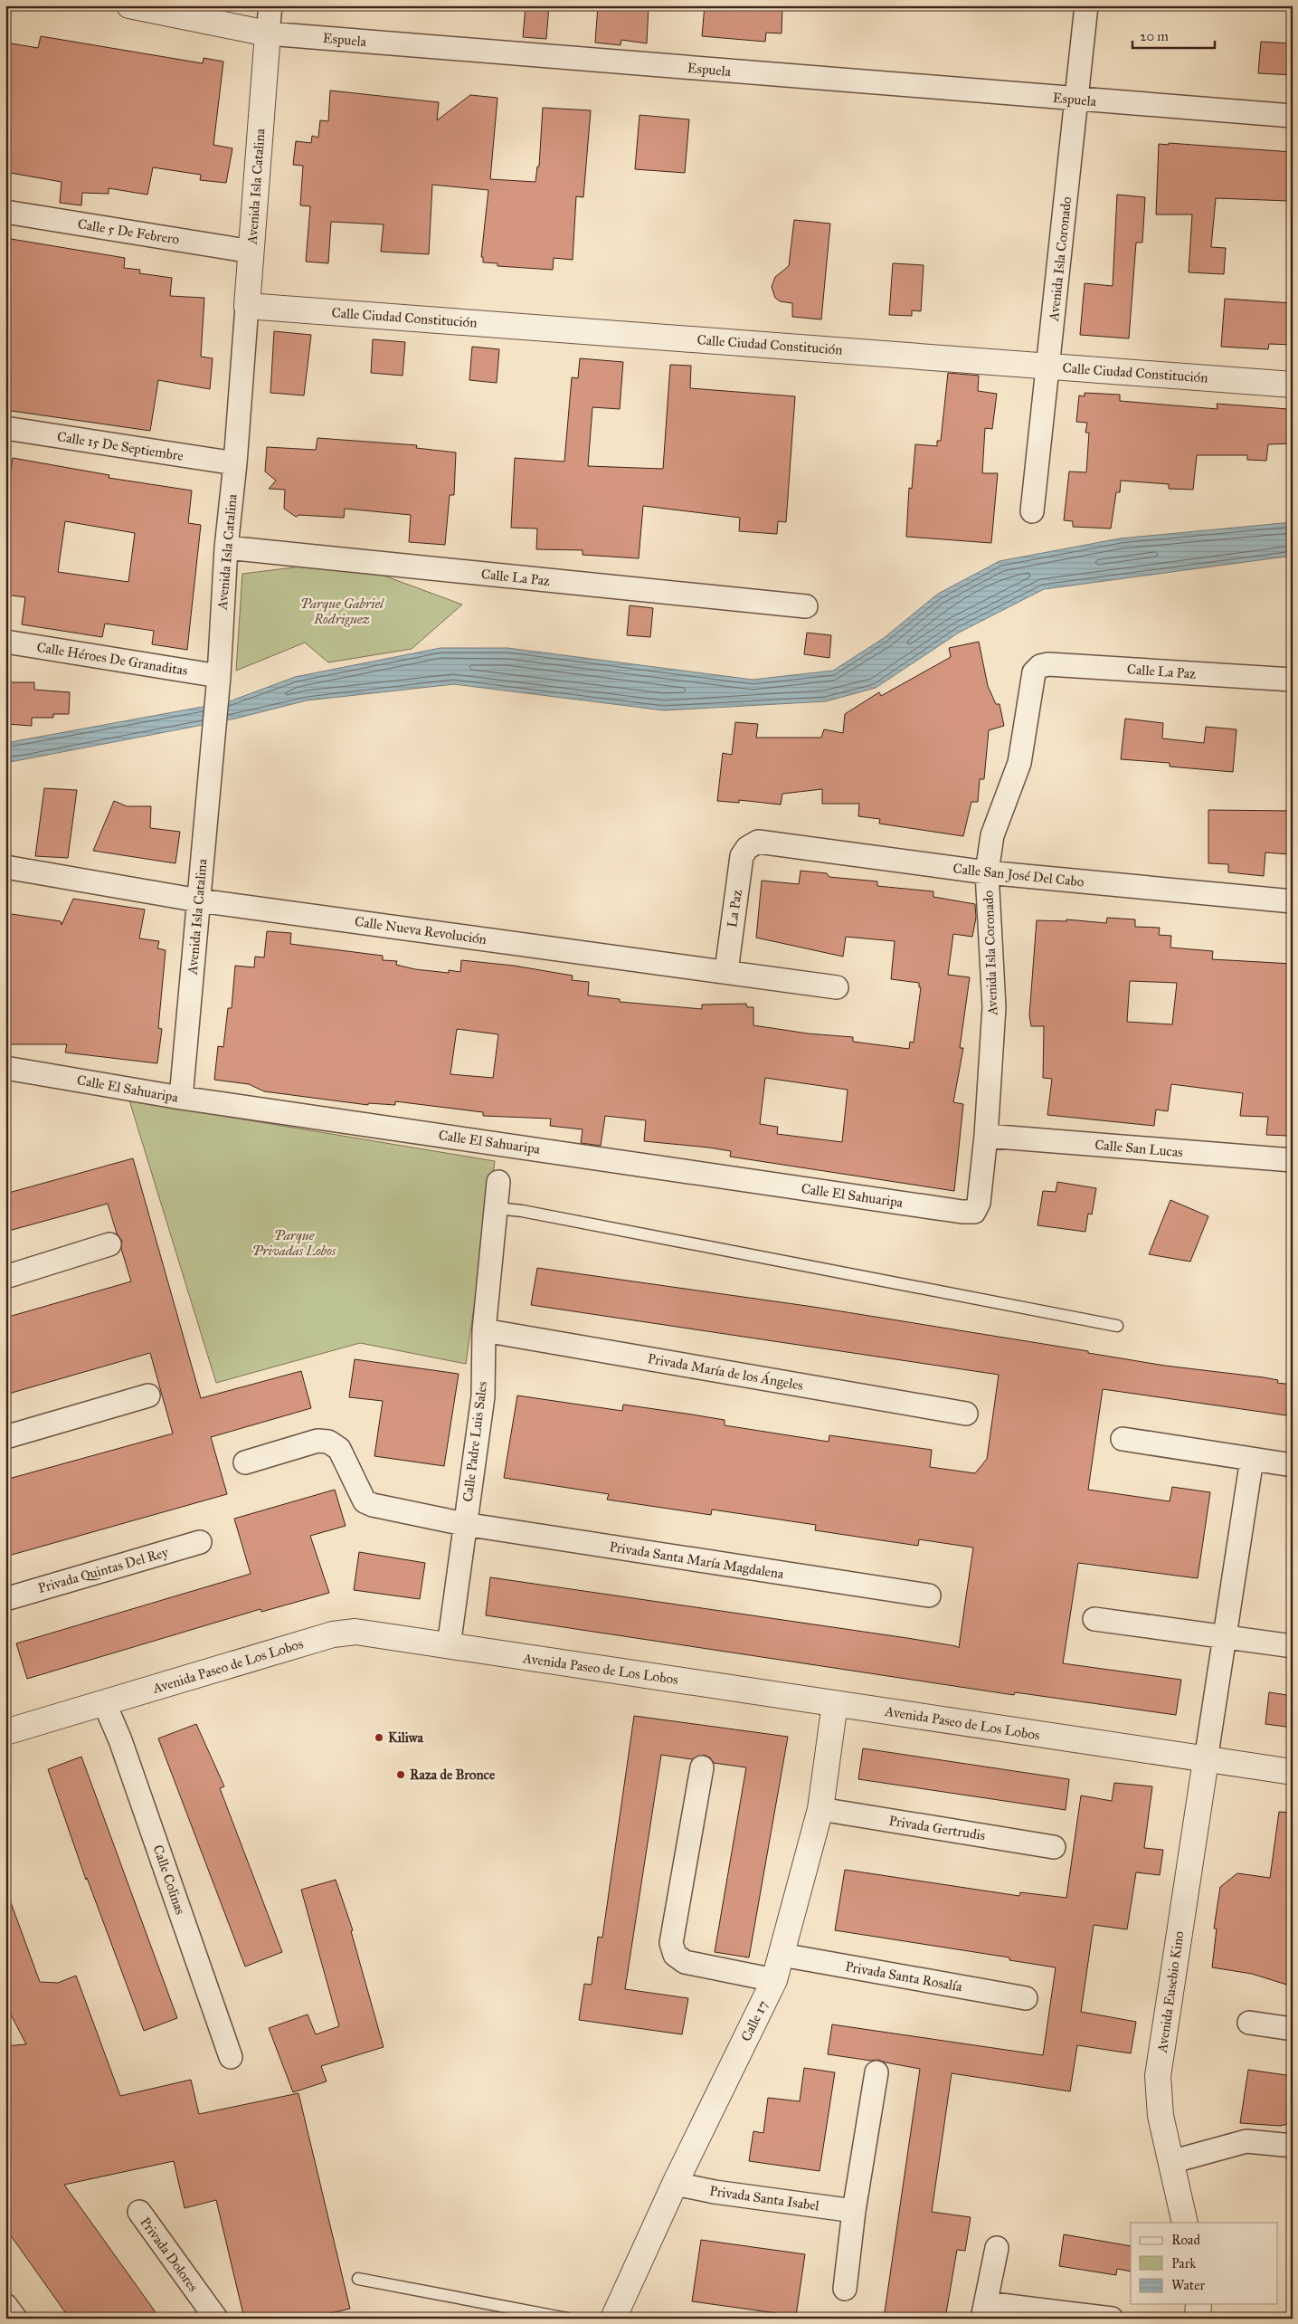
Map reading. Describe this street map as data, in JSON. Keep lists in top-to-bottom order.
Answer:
{
  "streets": {
    "street": [
      "Espuela",
      "Avenida Isla Catalina",
      "Calle 5 De Febrero",
      "Avenida Isla Coronado",
      "Calle Ciudad Constitución",
      "Calle 15 De Septiembre",
      "Calle La Paz",
      "Calle Héroes De Granaditas",
      "Calle San José Del Cabo",
      "La Paz",
      "Calle Nueva Revolución",
      "Calle El Sahuaripa",
      "Calle San Lucas",
      "Privada María de los Ángeles",
      "Calle Padre Luis Sales",
      "Privada Santa María Magdalena",
      "Privada Quintas Del Rey",
      "Avenida Paseo de Los Lobos",
      "Privada Gertrudis",
      "Calle Colinas",
      "Privada Santa Rosalía",
      "Avenida Eusebio Kino",
      "Calle 17",
      "Privada Santa Isabel",
      "Privada Dolores"
    ]
  },
  "crossings": [
    ["Espuela", "Avenida Isla Catalina"],
    ["Espuela", "Avenida Isla Coronado"],
    ["Avenida Isla Catalina", "Calle 5 De Febrero"],
    ["Avenida Isla Catalina", "Calle Ciudad Constitución"],
    ["Avenida Isla Catalina", "Calle 15 De Septiembre"],
    ["Avenida Isla Catalina", "Calle La Paz"],
    ["Avenida Isla Catalina", "Calle Héroes De Granaditas"],
    ["Avenida Isla Catalina", "Calle Nueva Revolución"],
    ["Avenida Isla Catalina", "Calle El Sahuaripa"],
    ["Avenida Isla Coronado", "Calle Ciudad Constitución"],
    ["Avenida Isla Coronado", "Calle La Paz"],
    ["Avenida Isla Coronado", "Calle San José Del Cabo"],
    ["Avenida Isla Coronado", "Calle El Sahuaripa"],
    ["Avenida Isla Coronado", "Calle San Lucas"],
    ["Calle San José Del Cabo", "La Paz"],
    ["La Paz", "Calle Nueva Revolución"],
    ["Privada María de los Ángeles", "Calle Padre Luis Sales"],
    ["Calle Padre Luis Sales", "Privada Santa María Magdalena"],
    ["Calle Padre Luis Sales", "Avenida Paseo de Los Lobos"],
    ["Avenida Paseo de Los Lobos", "Calle Colinas"],
    ["Avenida Paseo de Los Lobos", "Avenida Eusebio Kino"],
    ["Avenida Paseo de Los Lobos", "Calle 17"],
    ["Privada Gertrudis", "Calle 17"],
    ["Privada Santa Rosalía", "Calle 17"],
    ["Calle 17", "Privada Santa Isabel"]
  ],
  "parks": ["Parque Gabriel Rodriguez", "Parque Privadas Lobos"],
  "places": ["Kiliwa", "Raza de Bronce"],
  "legend": ["Road", "Park", "Water"],
  "scale_bar": "20 m"
}
